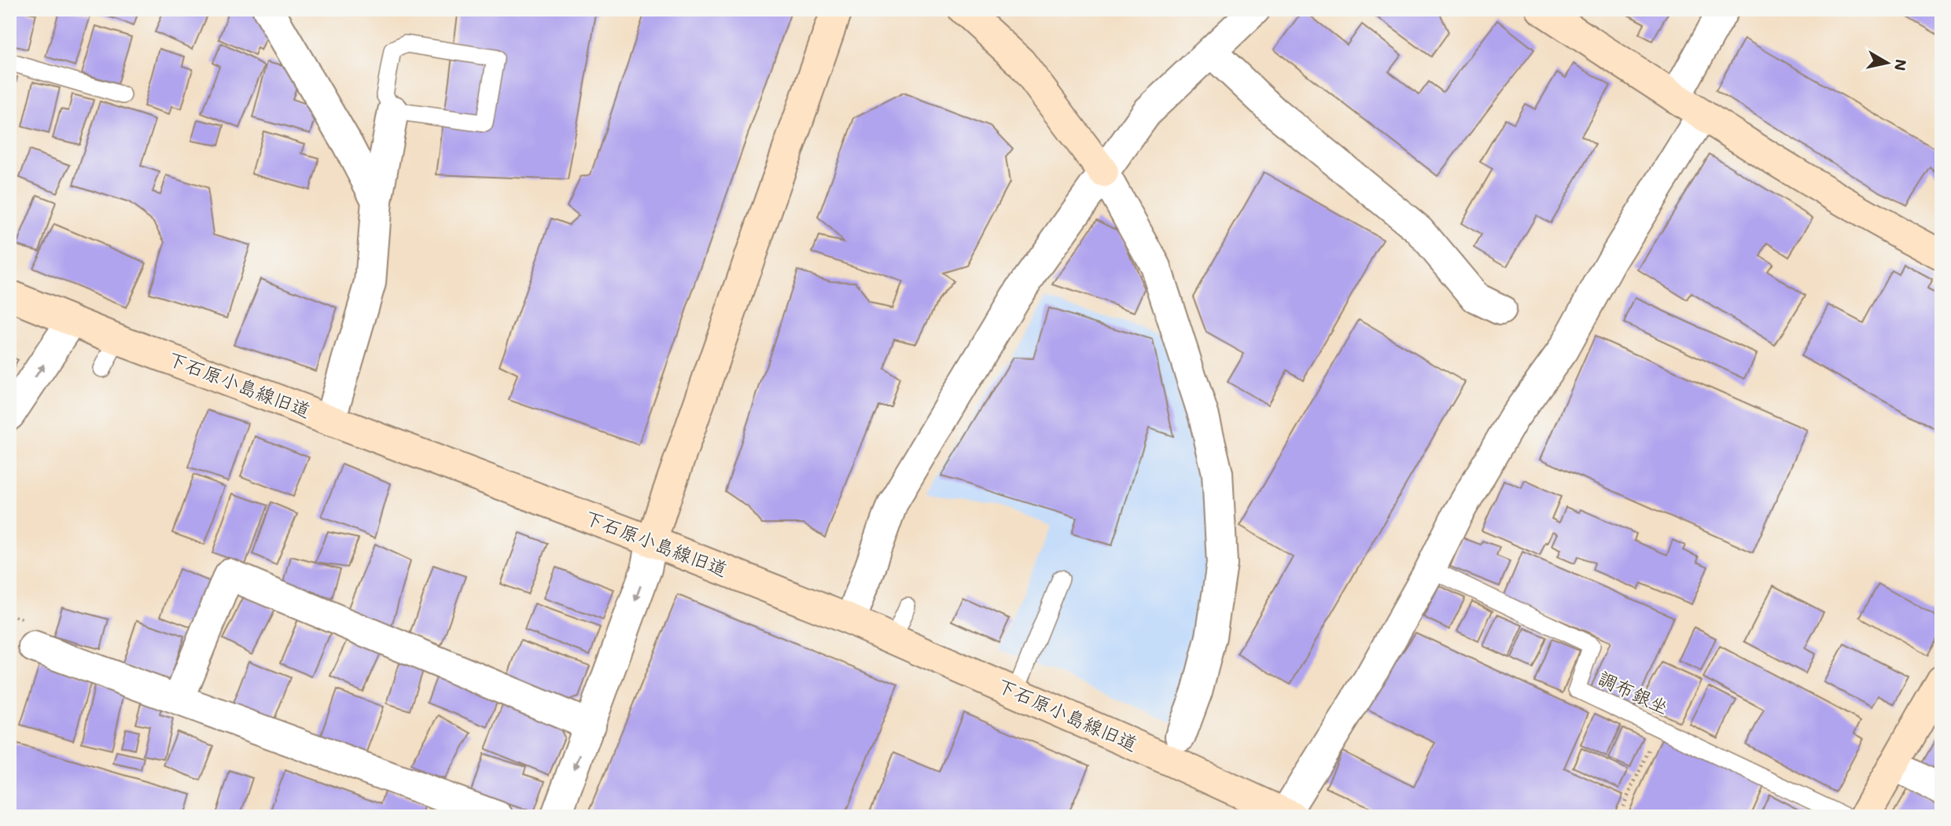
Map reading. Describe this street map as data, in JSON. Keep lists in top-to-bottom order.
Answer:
{
  "streets": {
    "street": ["下石原小島線旧道"],
    "lane": ["調布銀坐"]
  },
  "north": "right"
}
